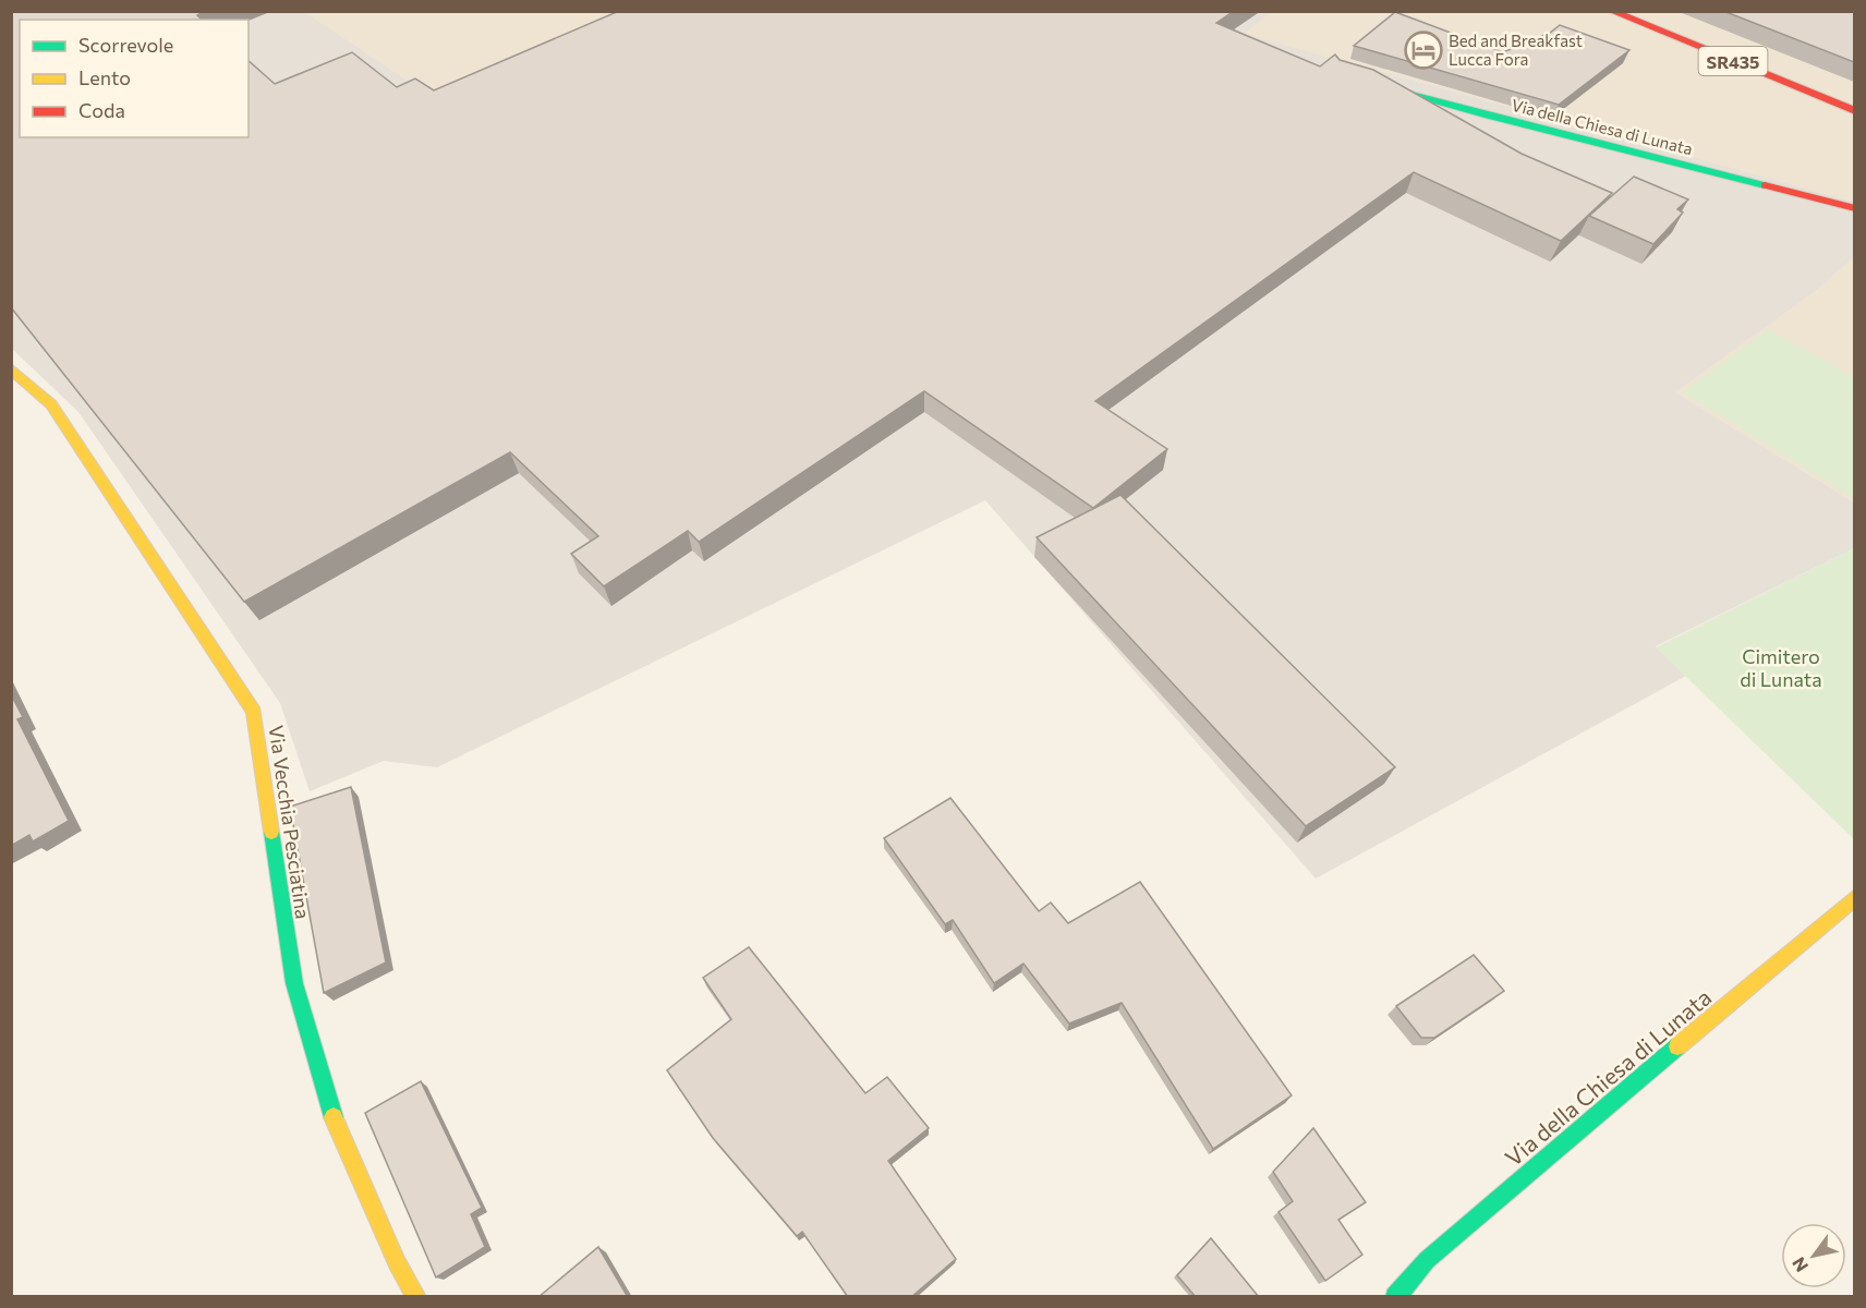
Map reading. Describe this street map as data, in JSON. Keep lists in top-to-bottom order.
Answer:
{
  "streets": {
    "street": ["SR435", "Via della Chiesa di Lunata", "Via Vecchia Pesciatina"]
  },
  "parks": ["Cimitero di Lunata"],
  "places": {
    "hotel": ["Bed and Breakfast Lucca Fora"]
  },
  "legend": ["Scorrevole", "Lento", "Coda"],
  "north": "bottom left"
}
